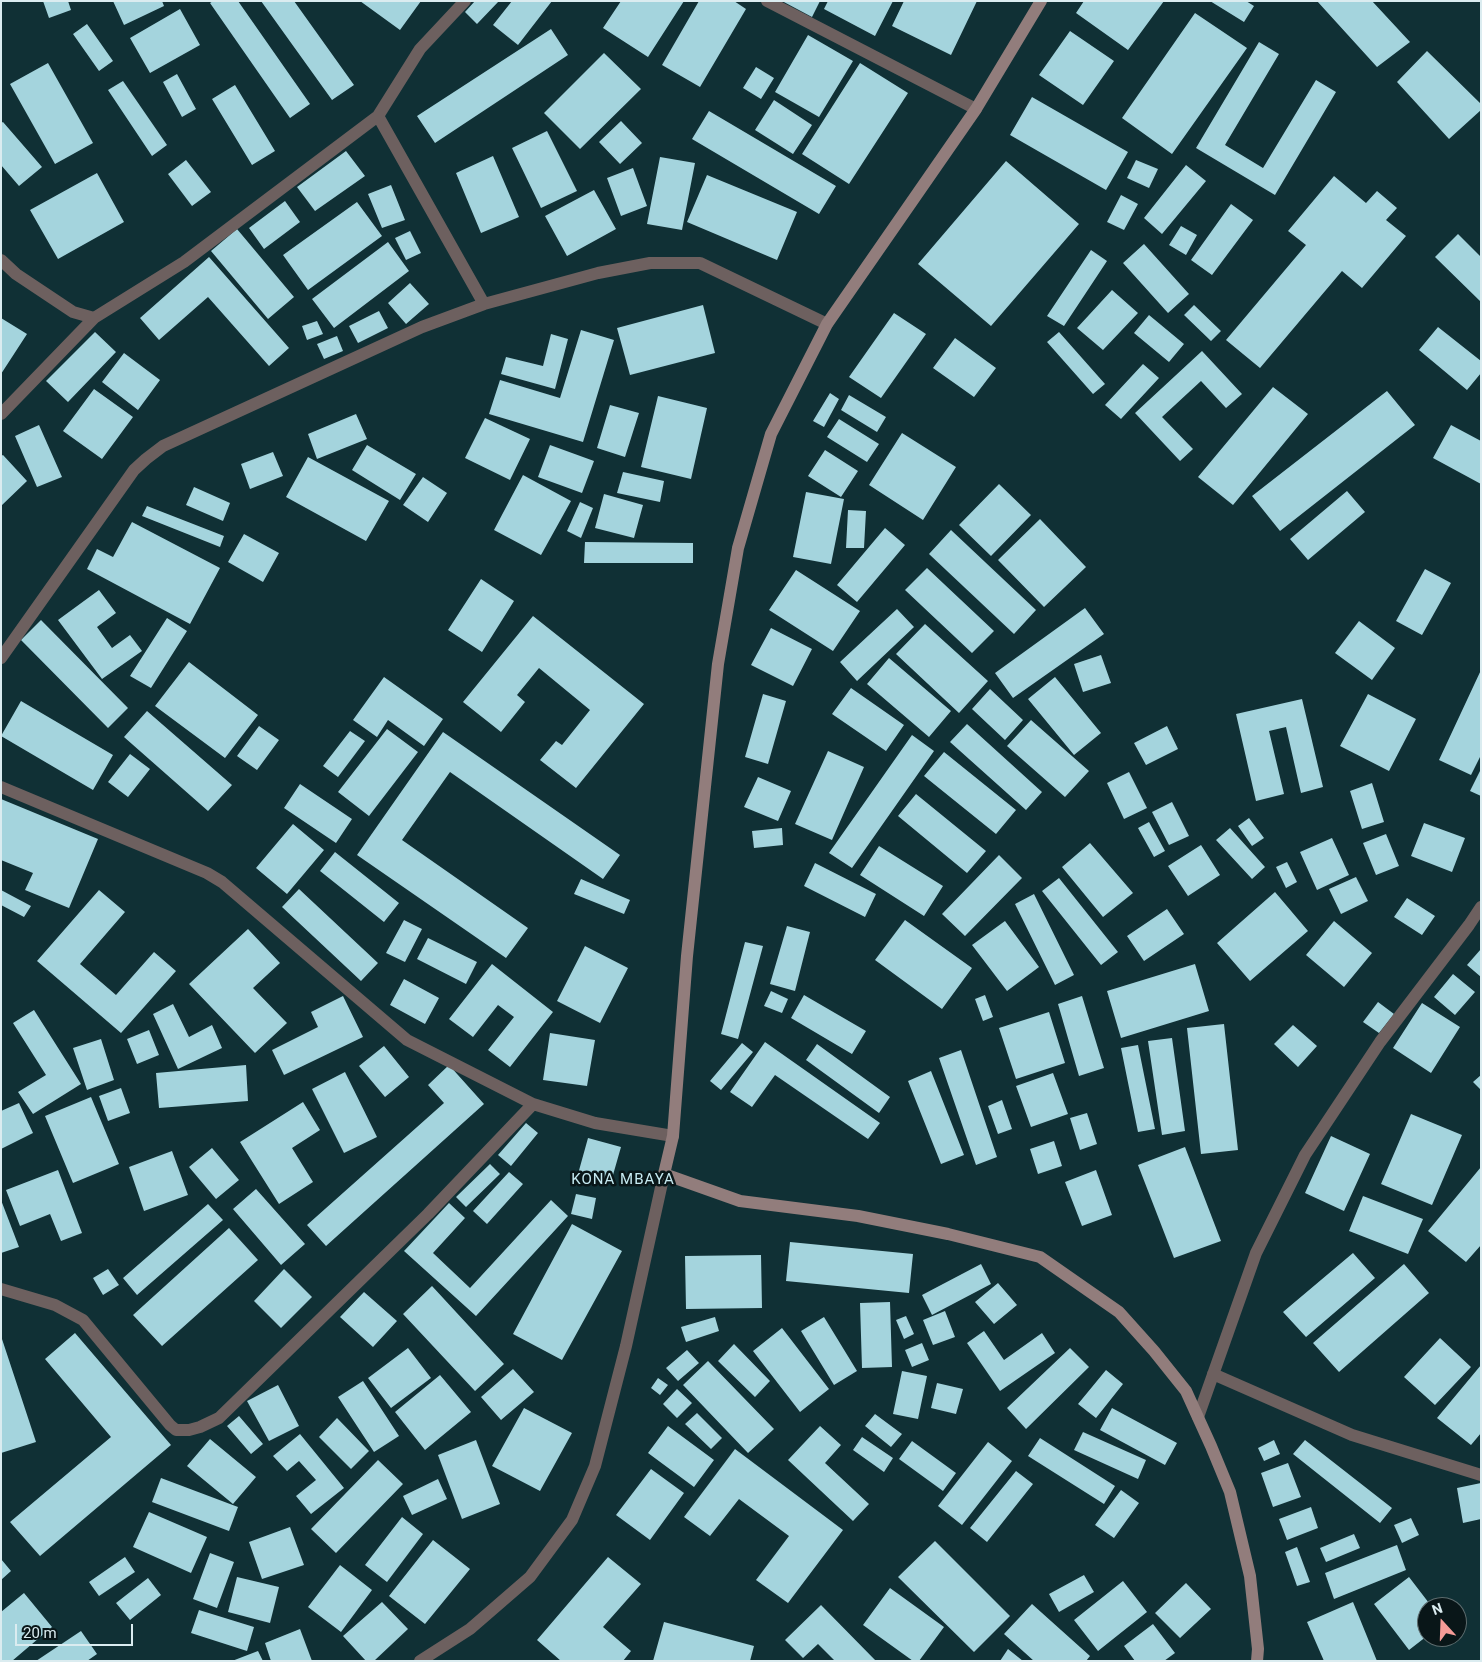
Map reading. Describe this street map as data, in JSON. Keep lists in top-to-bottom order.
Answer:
{
  "districts": ["KONA MBAYA"],
  "scale_bar": "20 m",
  "north": "top"
}
